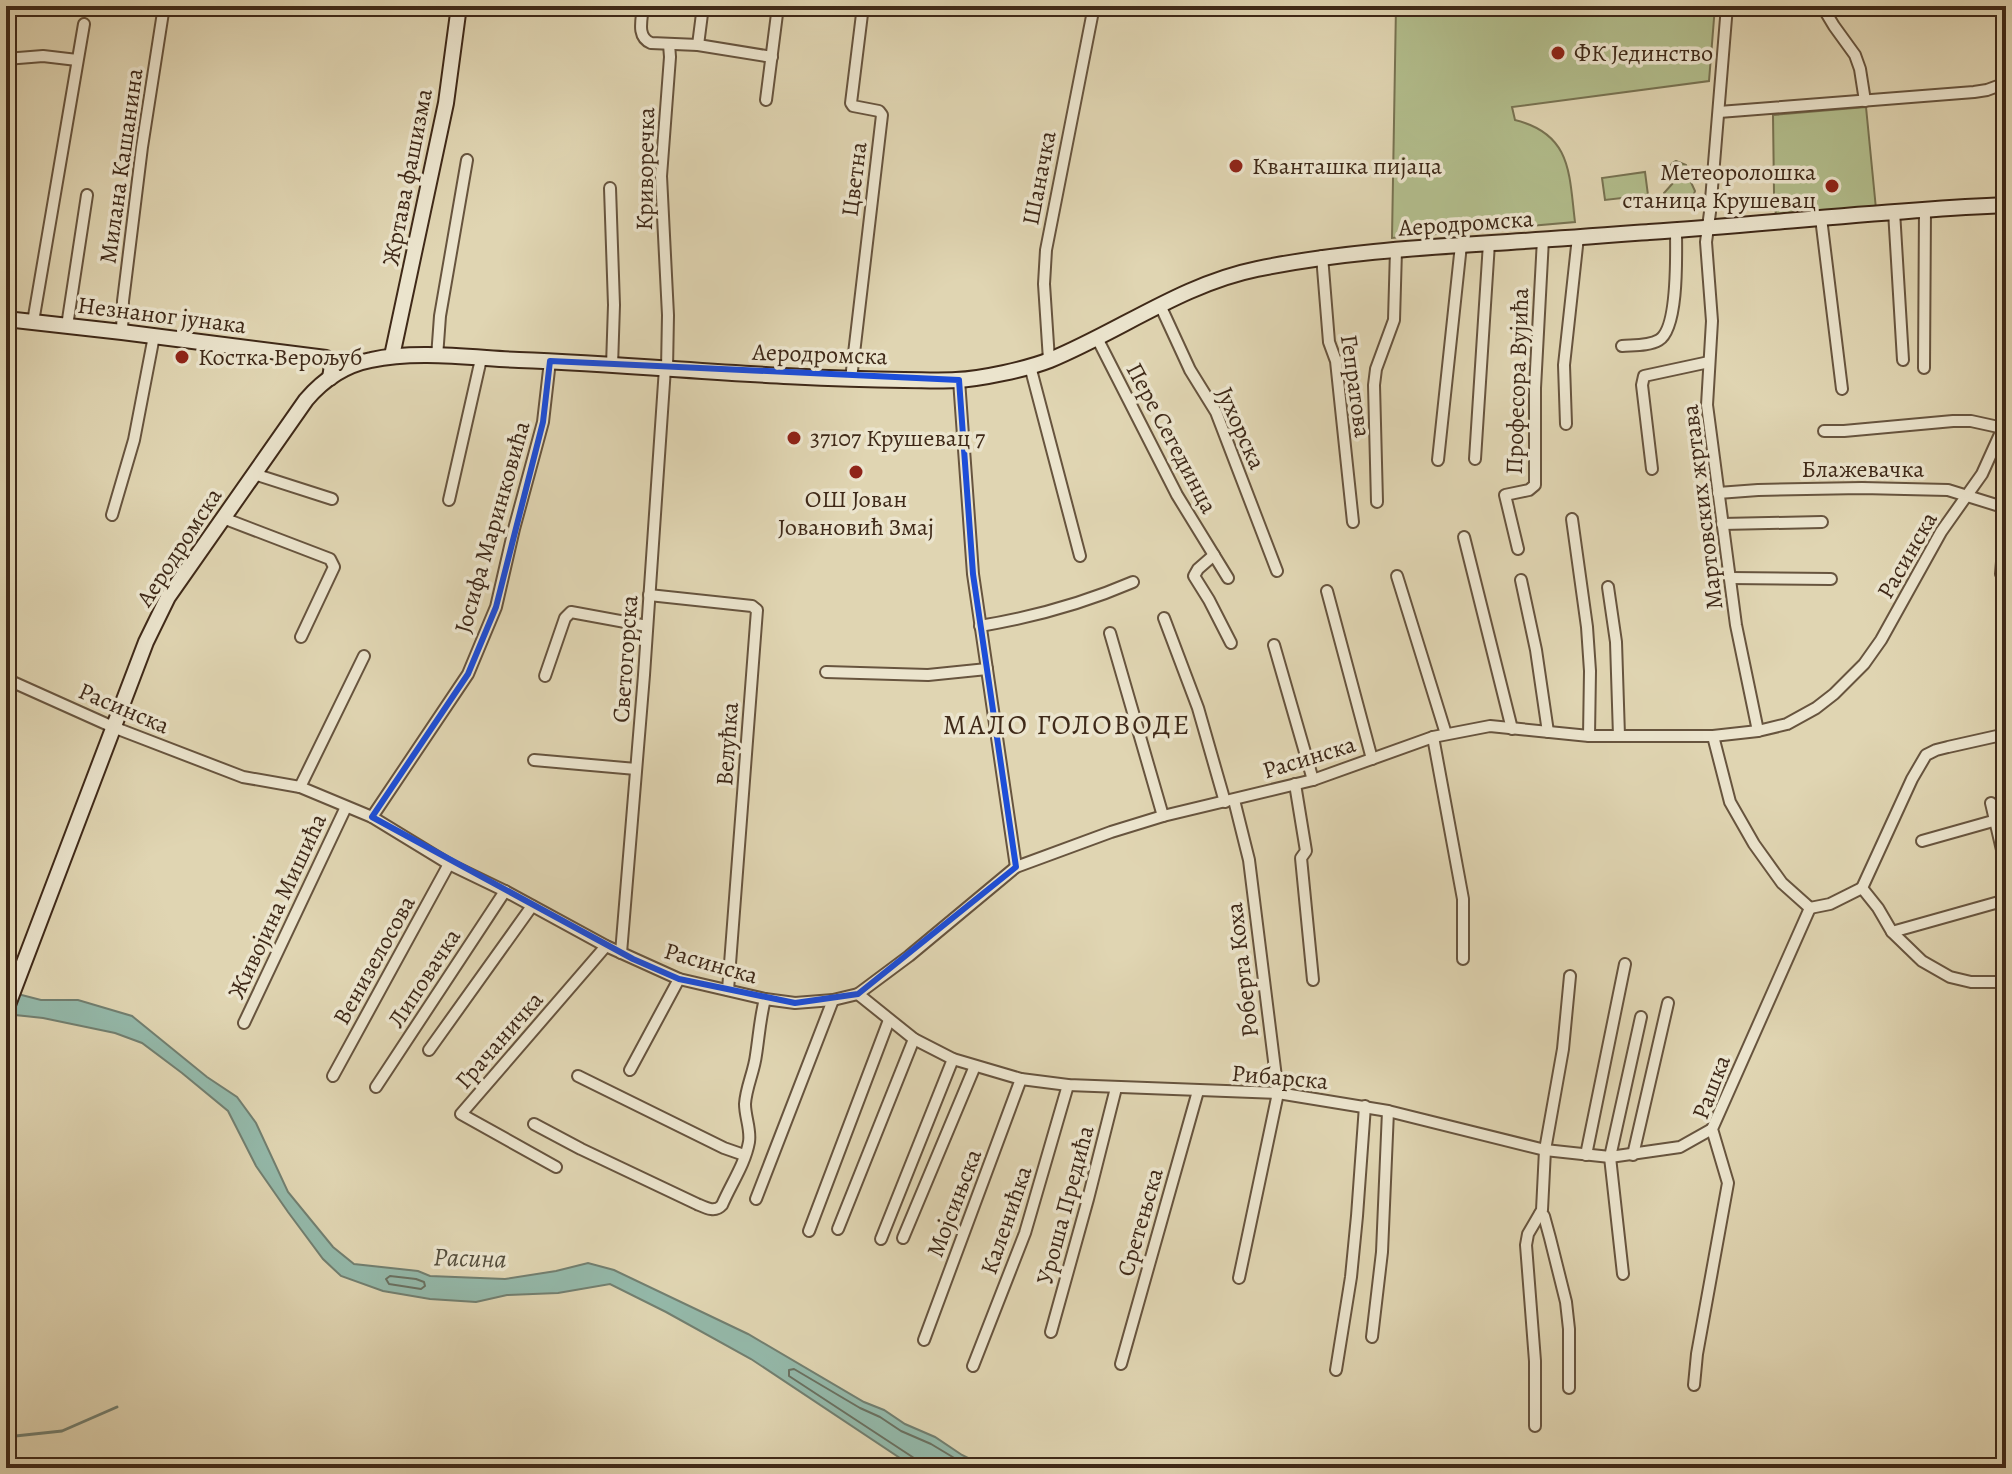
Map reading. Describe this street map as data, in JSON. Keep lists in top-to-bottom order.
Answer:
{
  "streets": {
    "street": [
      "Милана Кашанина",
      "Криворечка",
      "Жртава фашизма",
      "Шаначка",
      "Цветна",
      "Аеродромска",
      "Незнаног јунака",
      "Професора Вујића",
      "Гепратова",
      "Јухорска",
      "Пере Сегединца",
      "Блажевачка",
      "Мартовских жртава",
      "Јосифа Маринковића",
      "Расинска",
      "Светогорска",
      "Велућка",
      "Живојина Мишића",
      "Венизелосова",
      "Роберта Коха",
      "Липовачка",
      "Грачаничка",
      "Рибарска",
      "Рашка",
      "Мојсињска",
      "Уроша Предића",
      "Каленићка",
      "Сретењска"
    ]
  },
  "crossings": [
    ["Милана Кашанина", "Незнаног јунака"],
    ["Криворечка", "Аеродромска"],
    ["Криворечка", "Светогорска"],
    ["Жртава фашизма", "Аеродромска"],
    ["Шаначка", "Аеродромска"],
    ["Цветна", "Аеродромска"],
    ["Аеродромска", "Незнаног јунака"],
    ["Аеродромска", "Професора Вујића"],
    ["Аеродромска", "Гепратова"],
    ["Аеродромска", "Јухорска"],
    ["Аеродромска", "Пере Сегединца"],
    ["Аеродромска", "Мартовских жртава"],
    ["Аеродромска", "Јосифа Маринковића"],
    ["Аеродромска", "Расинска"],
    ["Аеродромска", "Светогорска"],
    ["Блажевачка", "Мартовских жртава"],
    ["Блажевачка", "Расинска"],
    ["Мартовских жртава", "Расинска"],
    ["Јосифа Маринковића", "Расинска"],
    ["Расинска", "Светогорска"],
    ["Расинска", "Велућка"],
    ["Расинска", "Живојина Мишића"],
    ["Расинска", "Венизелосова"],
    ["Расинска", "Роберта Коха"],
    ["Расинска", "Липовачка"],
    ["Расинска", "Грачаничка"],
    ["Расинска", "Рибарска"],
    ["Светогорска", "Велућка"],
    ["Роберта Коха", "Рибарска"],
    ["Рибарска", "Рашка"],
    ["Рибарска", "Мојсињска"],
    ["Рибарска", "Уроша Предића"],
    ["Рибарска", "Каленићка"],
    ["Рибарска", "Сретењска"]
  ],
  "districts": ["МАЛО ГОЛОВОДЕ"],
  "water": ["Расина"],
  "places": [
    "ФК Јединство",
    "Кванташка пијаца",
    "Метеоролошка станица Крушевац",
    "Костка Верољуб",
    "37107 Крушевац 7",
    "ОШ Јован Јовановић Змај"
  ]
}
